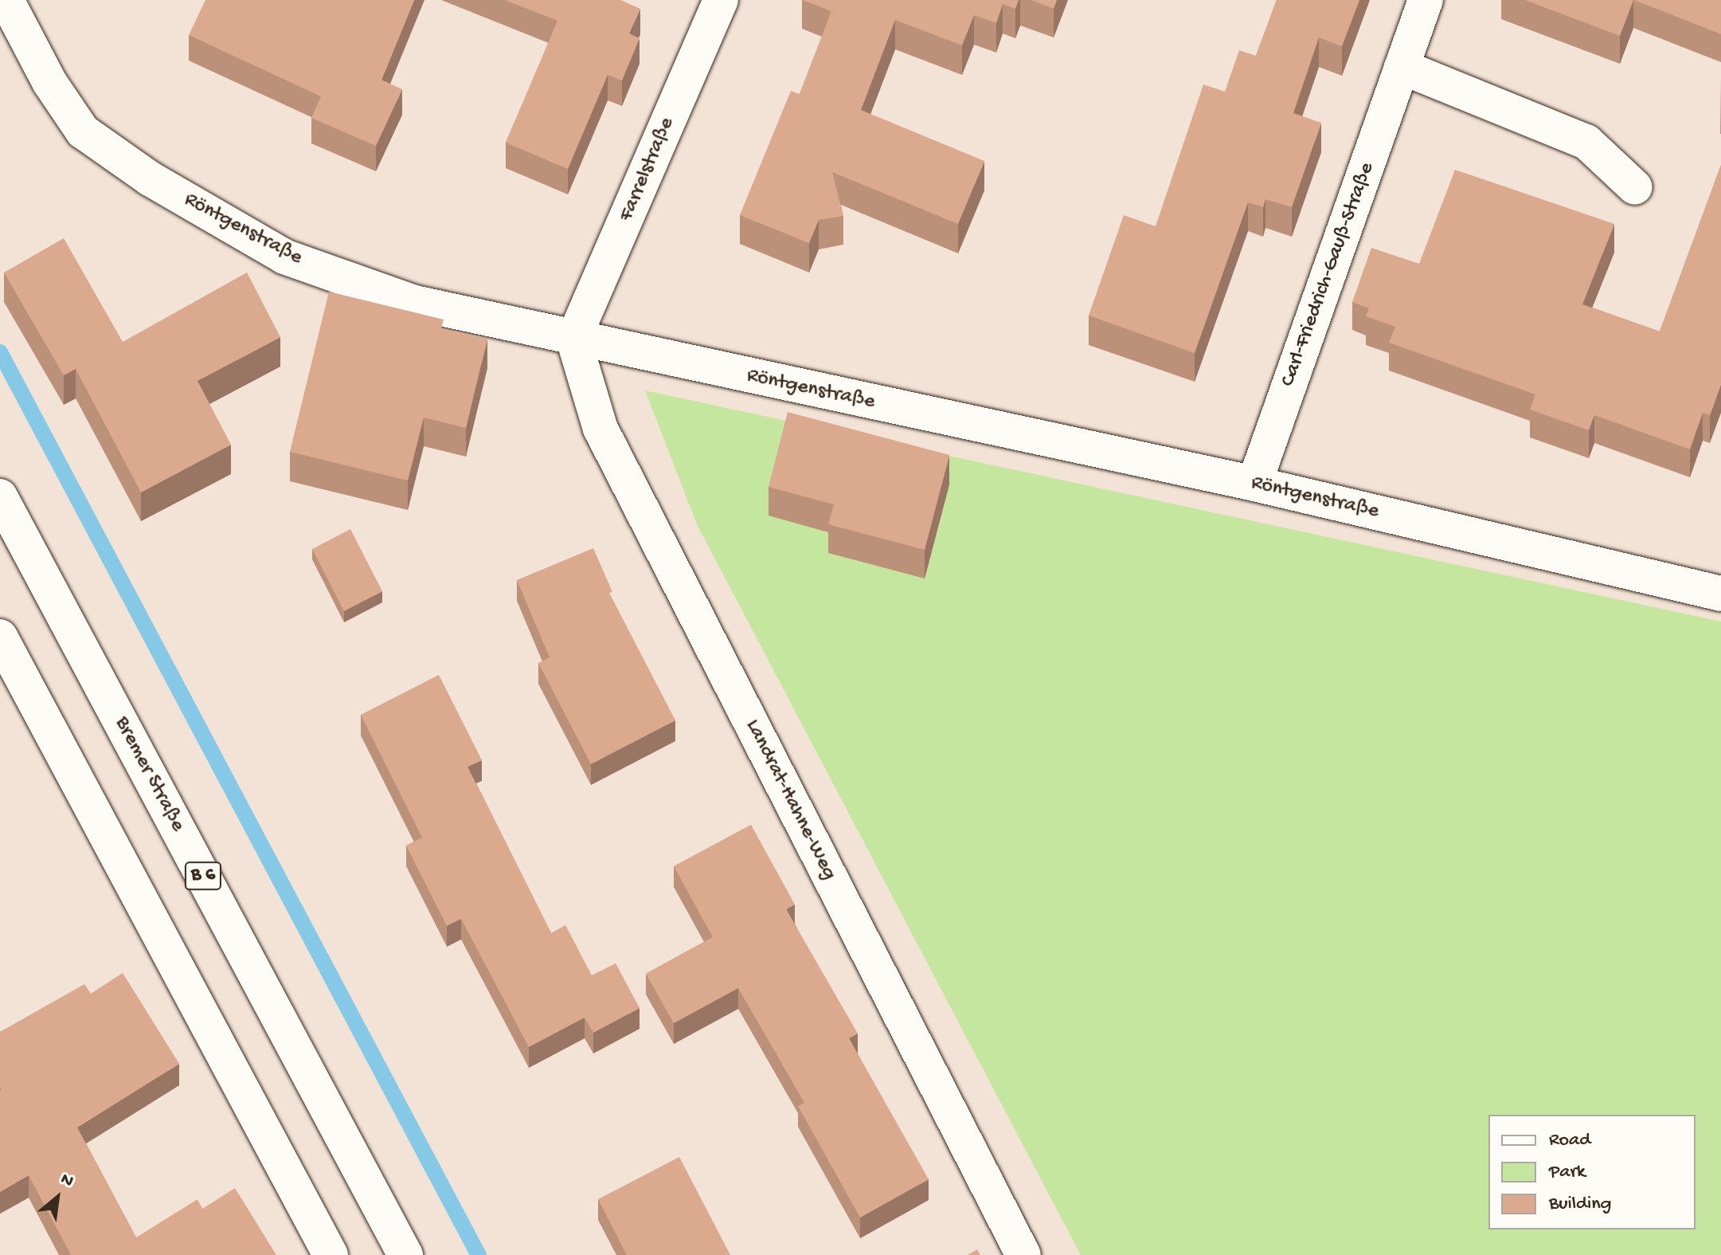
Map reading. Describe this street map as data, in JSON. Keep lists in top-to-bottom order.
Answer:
{
  "streets": {
    "street": [
      "Farrelstraße",
      "Röntgenstraße",
      "Carl-Friedrich-Gauß-Straße",
      "Bremer Straße",
      "Landrat-Hahne-Weg",
      "B 6"
    ]
  },
  "crossings": [
    ["Farrelstraße", "Röntgenstraße"],
    ["Farrelstraße", "Landrat-Hahne-Weg"],
    ["Röntgenstraße", "Carl-Friedrich-Gauß-Straße"],
    ["Röntgenstraße", "Landrat-Hahne-Weg"]
  ],
  "legend": ["Road", "Park", "Building"],
  "north": "top right"
}
